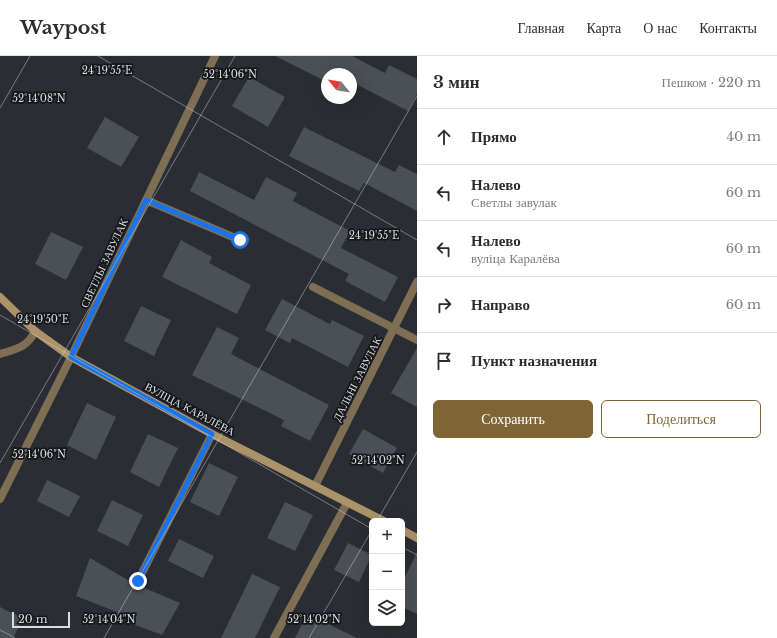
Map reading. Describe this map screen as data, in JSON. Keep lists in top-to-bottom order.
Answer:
{
  "streets": {
    "main road": ["ВУЛІЦА КАРАЛЁВА"],
    "street": ["СВЕТЛЫ ЗАВУЛАК", "ДАЛЬНІ ЗАВУЛАК"]
  },
  "crossings": [
    ["СВЕТЛЫ ЗАВУЛАК", "ВУЛІЦА КАРАЛЁВА"],
    ["ДАЛЬНІ ЗАВУЛАК", "ВУЛІЦА КАРАЛЁВА"]
  ],
  "scale_bar": "20 m",
  "north": "top left",
  "page": {
    "header": "Waypost",
    "nav": [
      "Главная",
      "Карта",
      "О нас",
      "Контакты"
    ],
    "heading": ["3 мин", "Пешком · 220 m"],
    "list": [
      ["Прямо", "40 m"],
      ["Налево", "Светлы завулак", "60 m"],
      ["Налево", "вуліца Каралёва", "60 m"],
      ["Направо", "60 m"],
      "Пункт назначения"
    ],
    "buttons": ["Сохранить", "Поделиться"],
    "map_buttons": ["+", "−"],
    "scale": "20 m"
  },
  "coordinates": [
    "24°19'55\"E",
    "52°14'06\"N",
    "52°14'08\"N",
    "24°19'50\"E",
    "52°14'02\"N",
    "52°14'04\"N"
  ]
}
